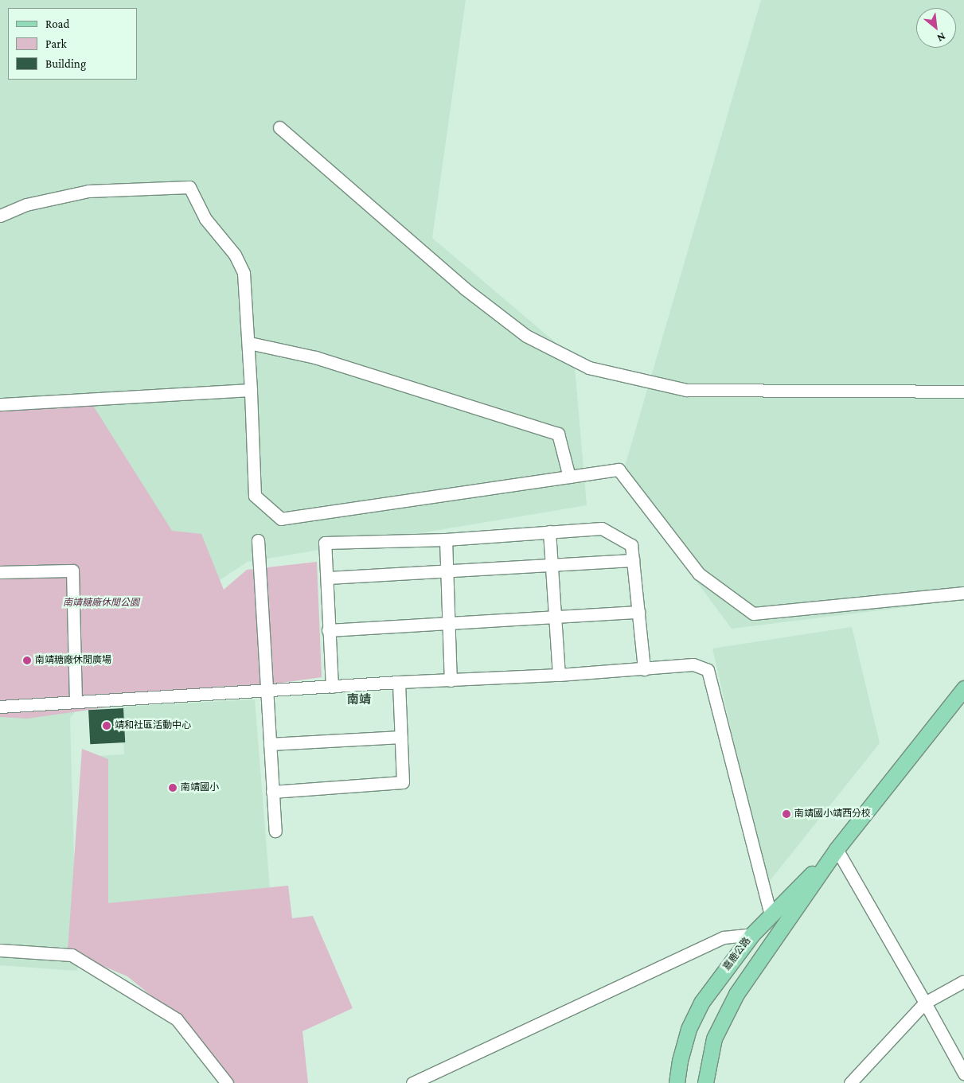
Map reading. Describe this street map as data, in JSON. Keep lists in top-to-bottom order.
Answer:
{
  "streets": {
    "main road": ["嘉鹿公路"]
  },
  "districts": ["南靖"],
  "parks": ["南靖糖廠休閒公園"],
  "places": [
    "南靖糖廠休閒廣場",
    "靖和社區活動中心",
    "南靖國小",
    "南靖國小靖西分校"
  ],
  "legend": ["Road", "Park", "Building"],
  "north": "bottom right"
}
